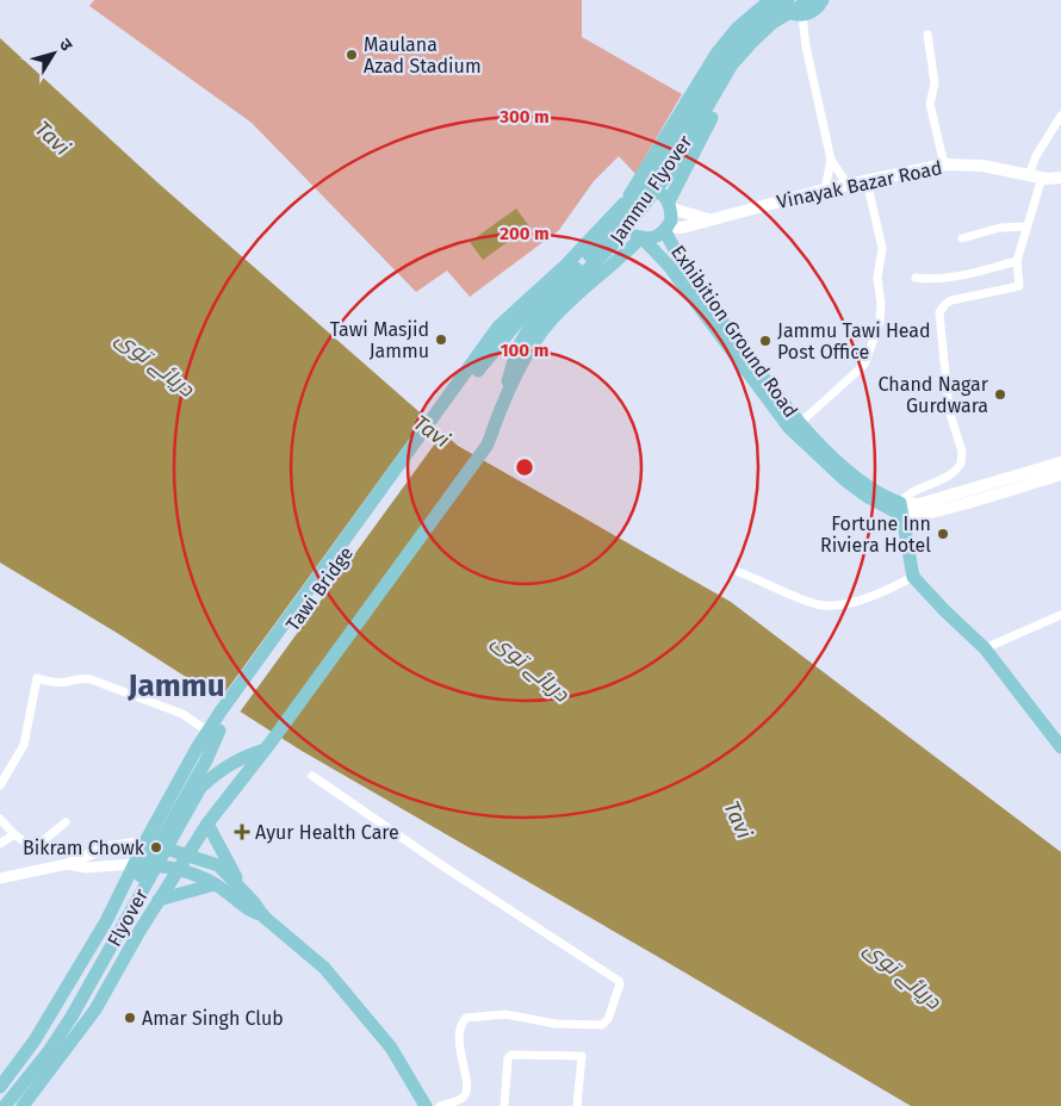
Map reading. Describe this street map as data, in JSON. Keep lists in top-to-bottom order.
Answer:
{
  "streets": {
    "main road": [
      "Vinayak Bazar Road",
      "Jammu Flyover",
      "Exhibition Ground Road",
      "Tawi Bridge",
      "Flyover"
    ]
  },
  "crossings": [
    ["Vinayak Bazar Road", "Exhibition Ground Road"],
    ["Jammu Flyover", "Tawi Bridge"],
    ["Tawi Bridge", "Flyover"]
  ],
  "districts": ["Jammu"],
  "water": ["Tavi", "دریائے توی"],
  "places": {
    "other": [
      "Maulana Azad Stadium",
      "Tawi Masjid Jammu",
      "Jammu Tawi Head Post Office",
      "Chand Nagar Gurdwara",
      "Fortune Inn Riviera Hotel",
      "Bikram Chowk",
      "Amar Singh Club"
    ],
    "health": ["Ayur Health Care"]
  },
  "north": "top right",
  "rings": ["300 m", "200 m", "100 m"]
}
